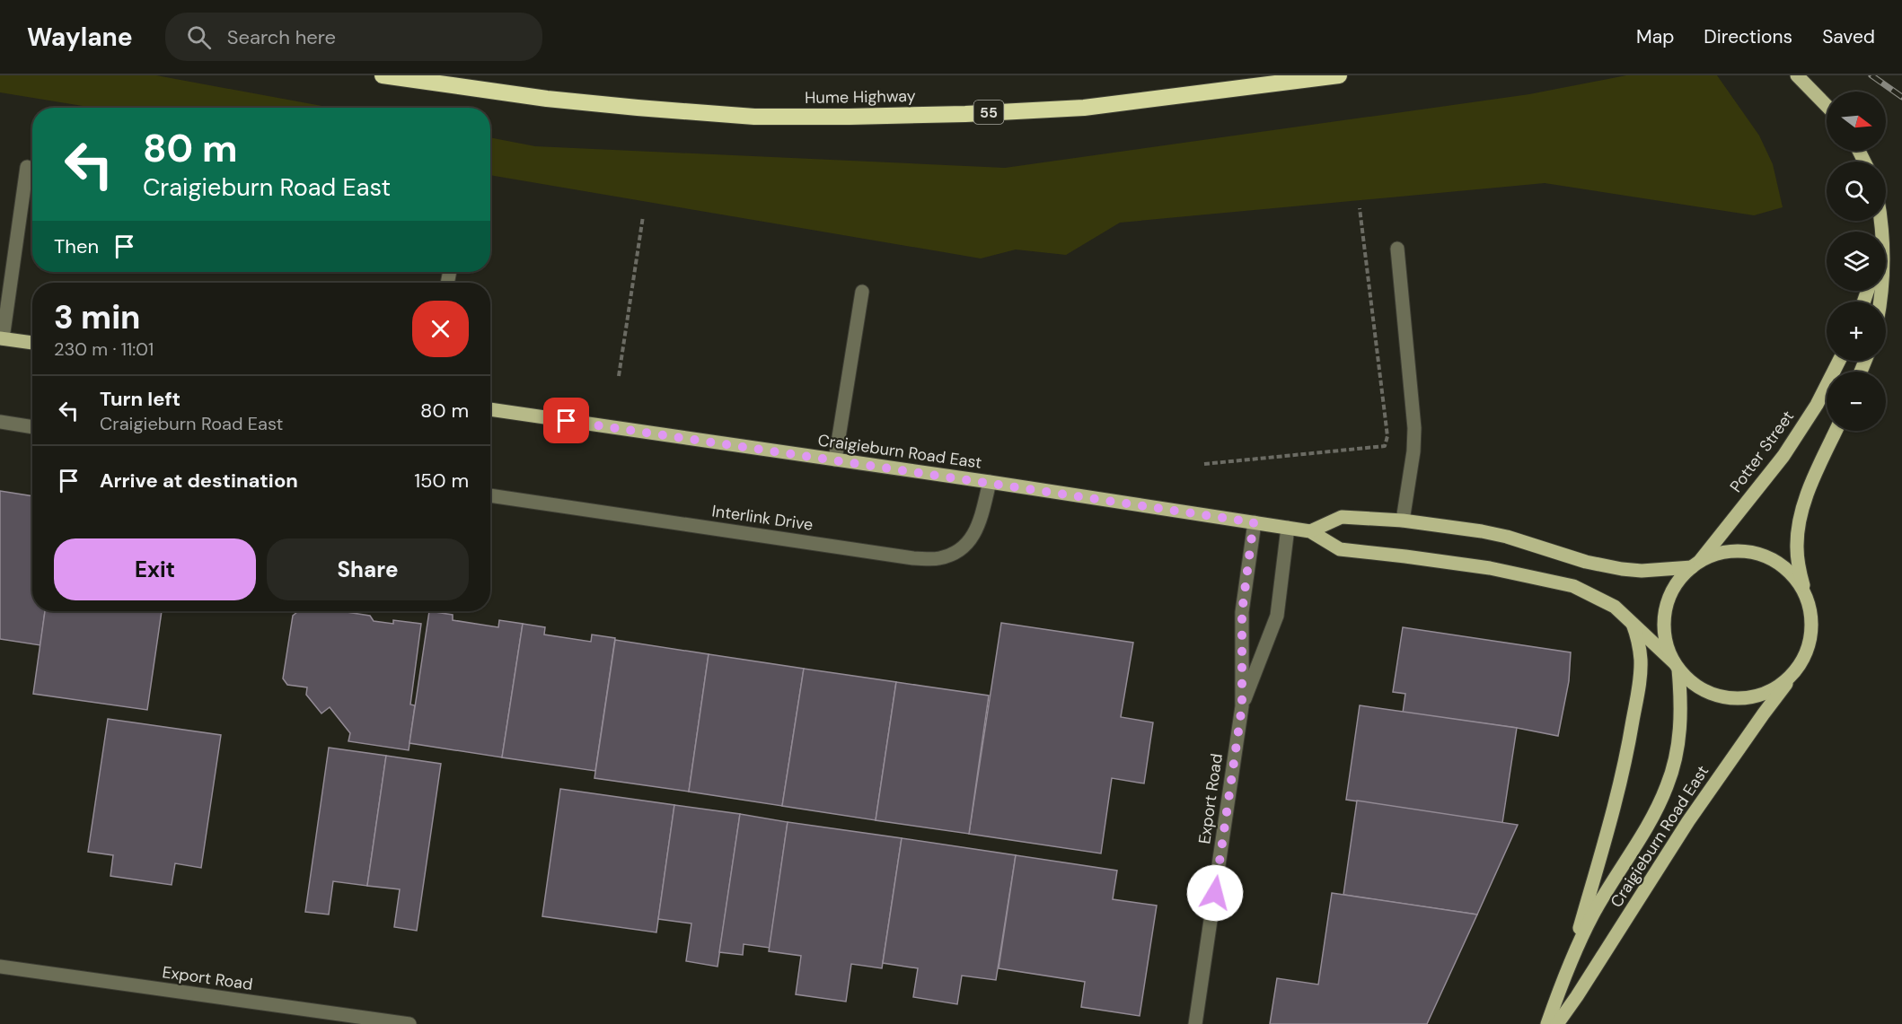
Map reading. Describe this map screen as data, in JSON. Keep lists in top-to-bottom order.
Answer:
{
  "streets": {
    "highway": ["Hume Highway", "55"],
    "main road": ["Craigieburn Road East", "Potter Street"],
    "street": ["Interlink Drive", "Export Road"]
  },
  "crossings": [
    ["Craigieburn Road East", "Potter Street"],
    ["Craigieburn Road East", "Interlink Drive"],
    ["Craigieburn Road East", "Export Road"]
  ],
  "north": "right",
  "page": {
    "header": "Waylane",
    "search": "Search here",
    "nav": ["Map", "Directions", "Saved"],
    "map_buttons": ["+", "−"],
    "turn": ["80 m", "Craigieburn Road East"],
    "then": "Then",
    "heading": ["3 min", "230 m · 11:01"],
    "list": [
      {
        "name": "Turn left",
        "note": "Craigieburn Road East",
        "value": "80 m"
      },
      {
        "name": "Arrive at destination",
        "value": "150 m"
      }
    ],
    "buttons": ["Exit", "Share"]
  }
}
